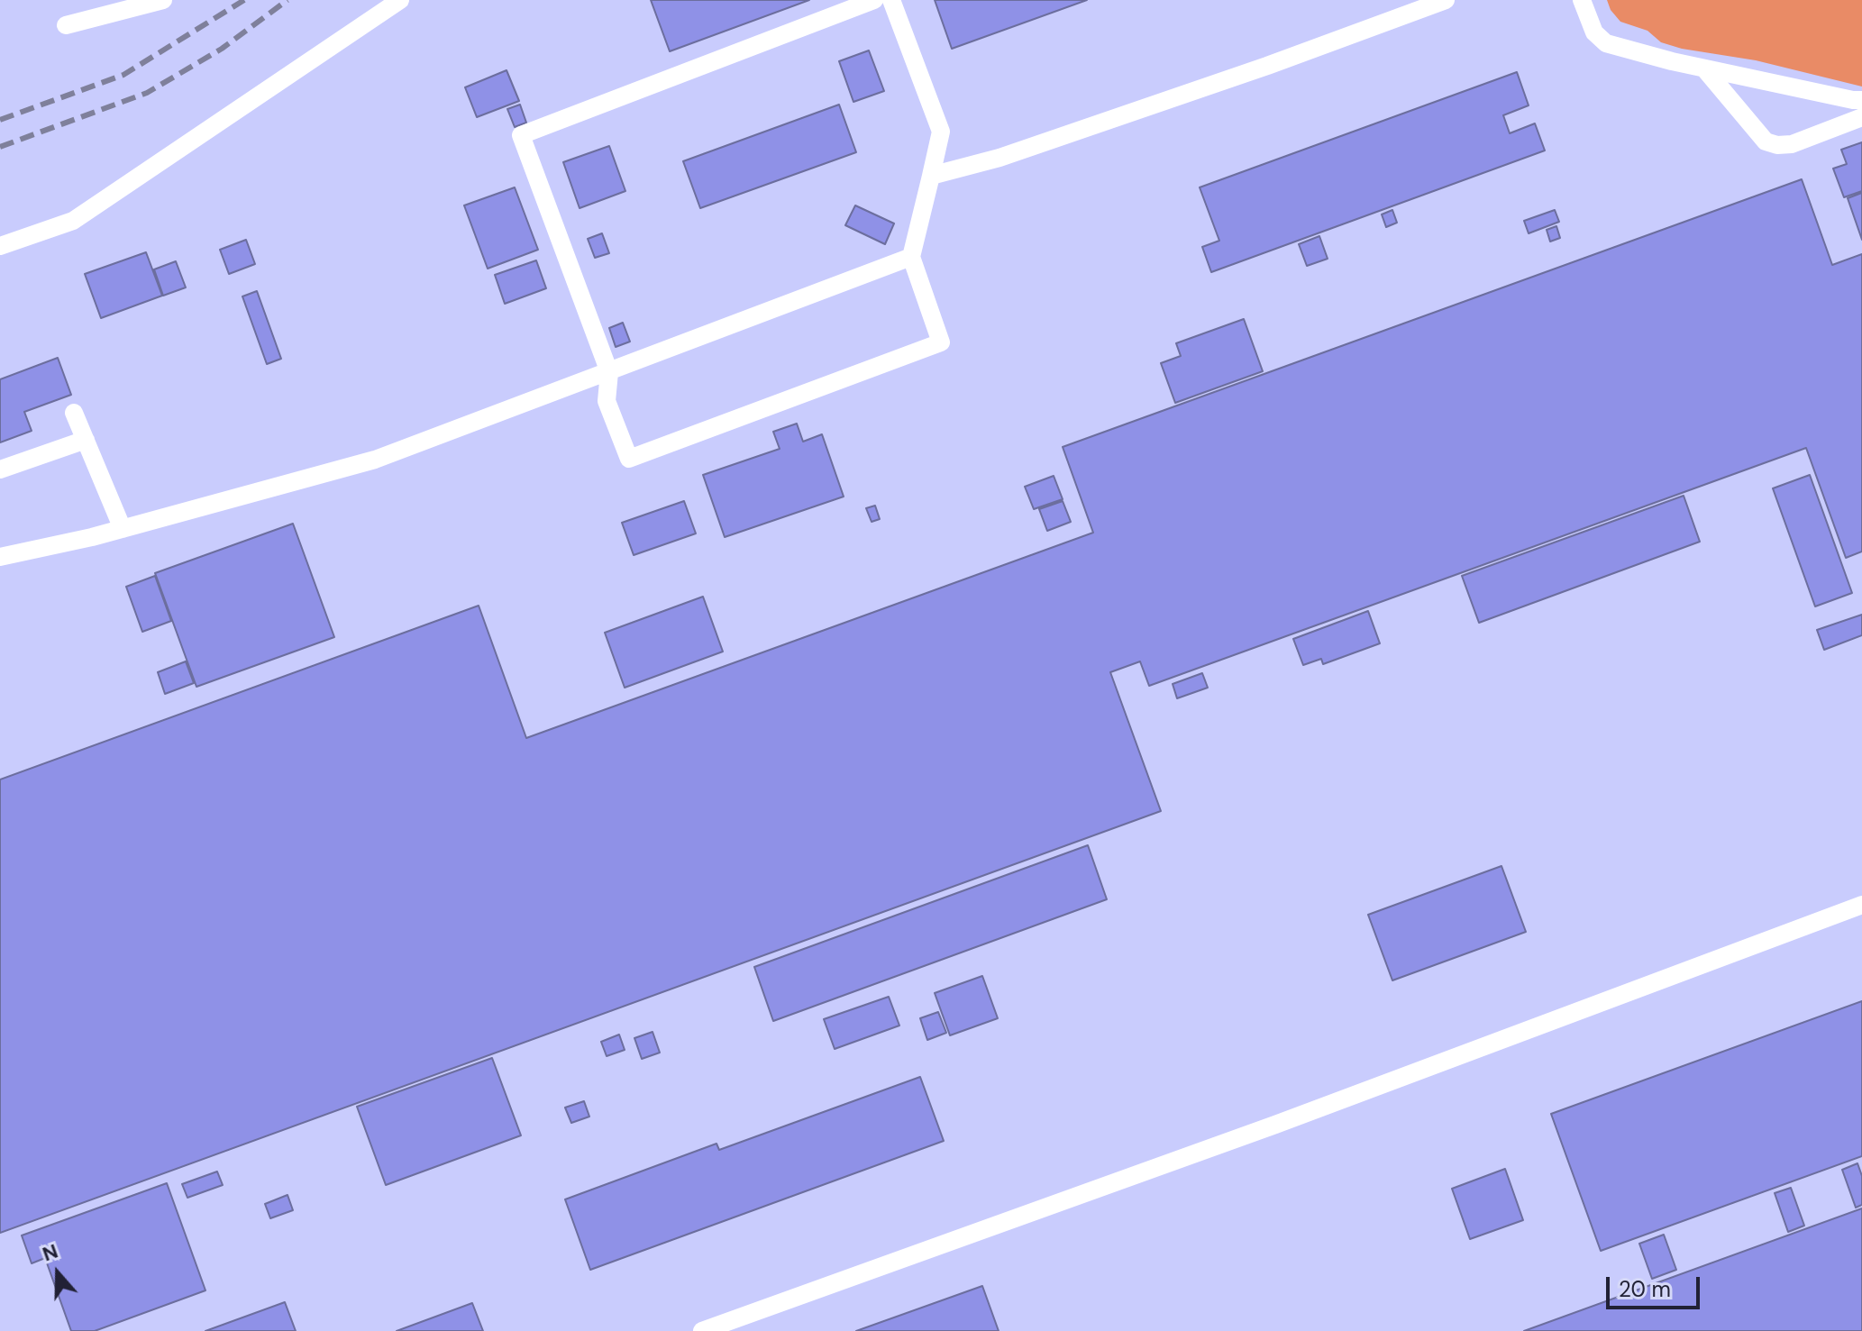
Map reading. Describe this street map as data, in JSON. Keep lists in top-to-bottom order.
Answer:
{
  "scale_bar": "20 m",
  "north": "top"
}
